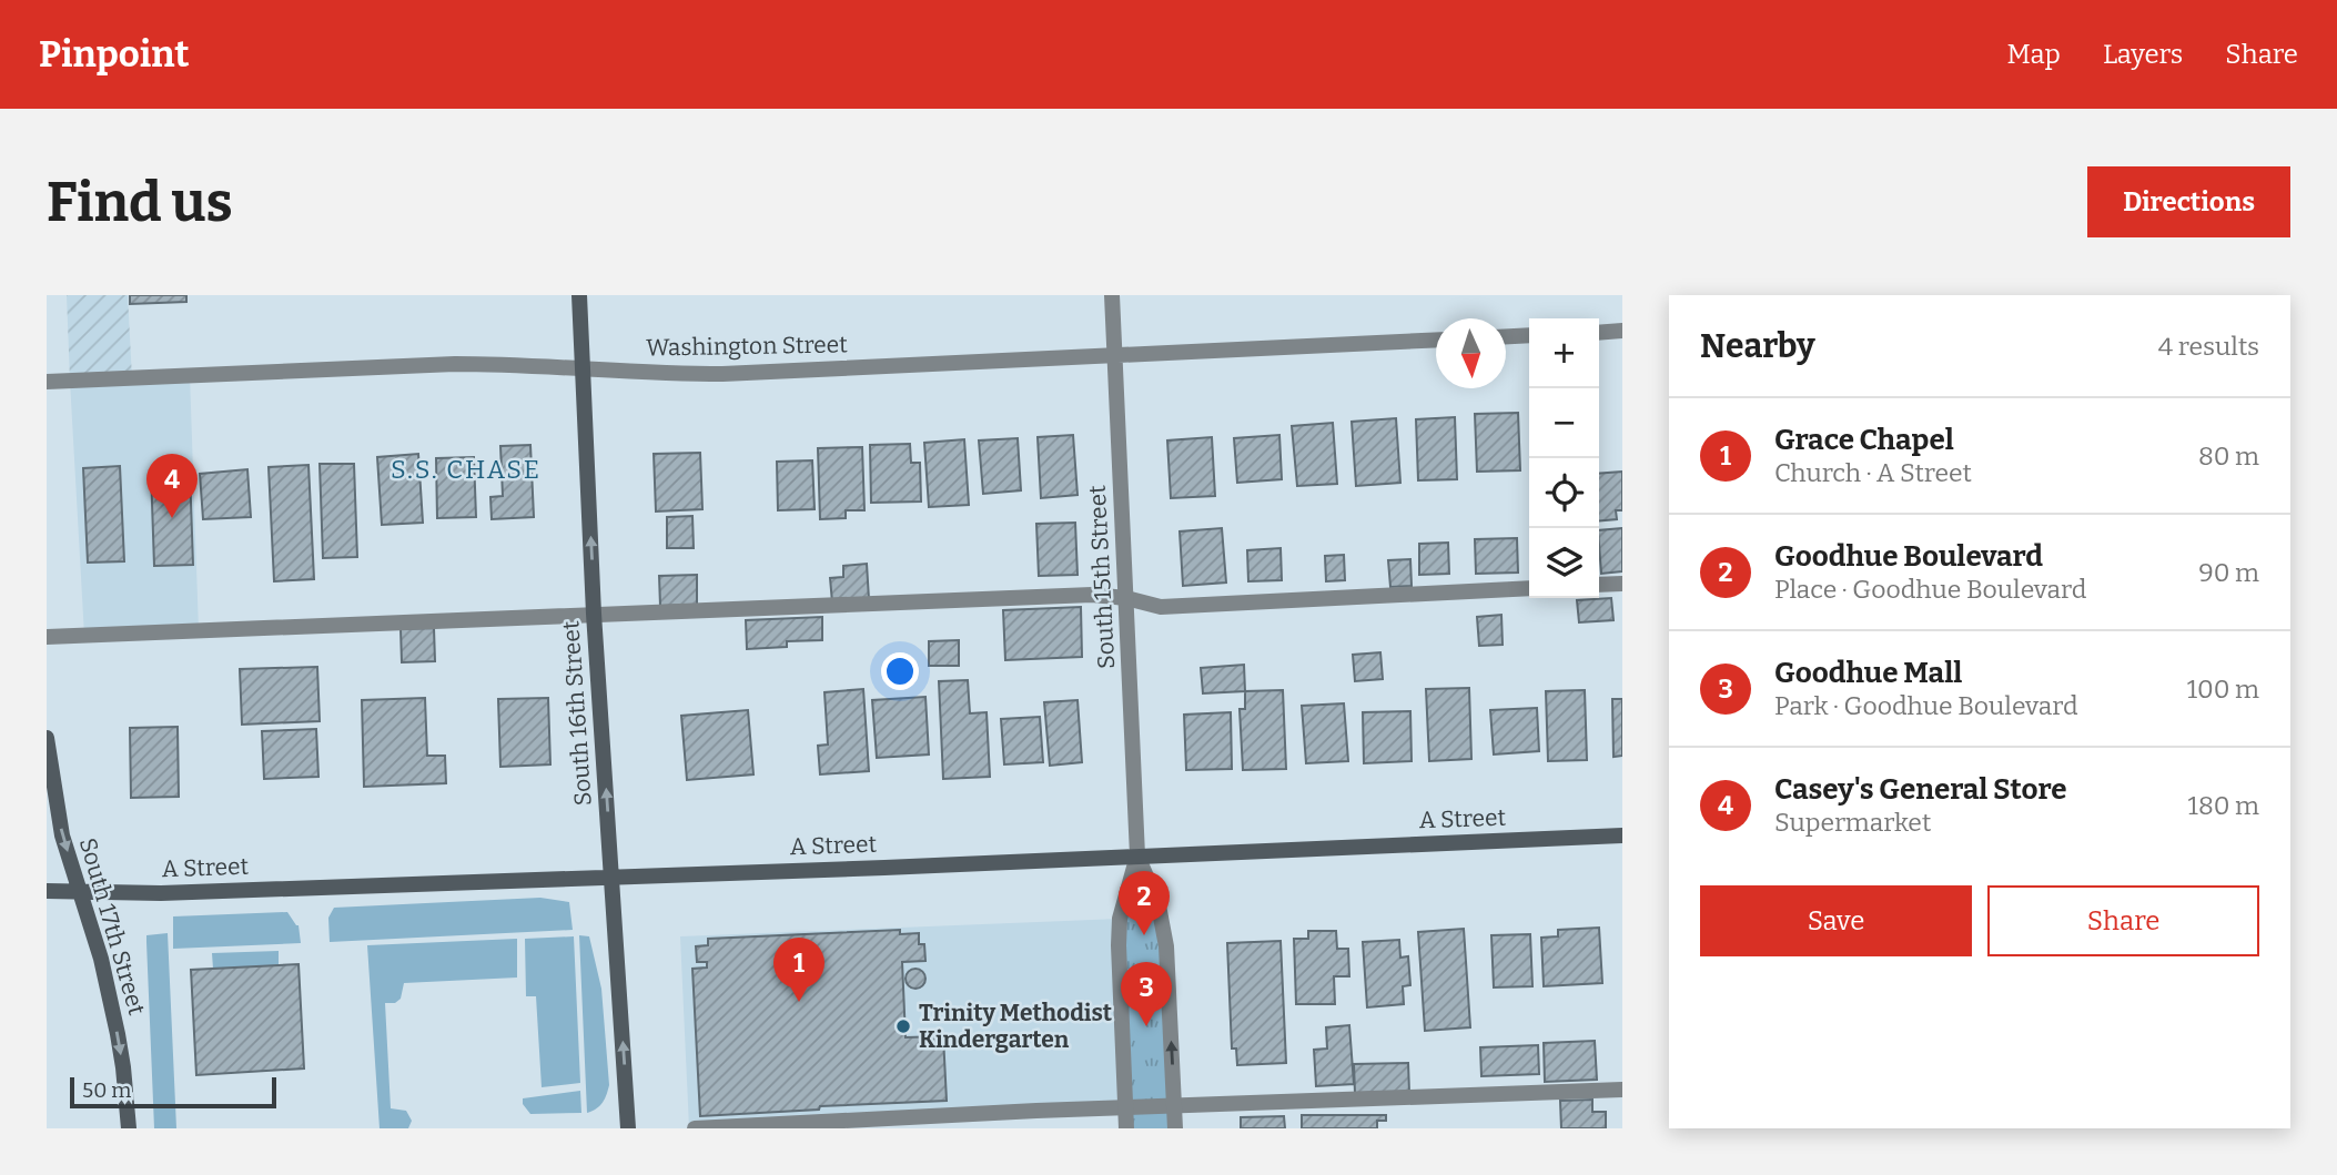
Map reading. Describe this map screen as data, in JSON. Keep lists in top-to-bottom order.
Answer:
{
  "streets": {
    "main road": ["South 16th Street", "A Street", "South 17th Street"],
    "street": ["Washington Street", "South 15th Street"]
  },
  "crossings": [
    ["Washington Street", "South 15th Street"],
    ["Washington Street", "South 16th Street"],
    ["South 15th Street", "A Street"],
    ["South 16th Street", "A Street"],
    ["A Street", "South 17th Street"]
  ],
  "one_way": ["South 16th Street", "South 17th Street"],
  "districts": ["S.S. CHASE"],
  "places": ["Trinity Methodist Kindergarten"],
  "scale_bar": "50 m",
  "north": "bottom",
  "page": {
    "header": "Pinpoint",
    "nav": ["Map", "Layers", "Share"],
    "buttons": [
      "Directions",
      ["Save", "Share"]
    ],
    "title": "Find us",
    "heading": ["Nearby", "4 results"],
    "map_buttons": ["+", "−"],
    "list": [
      {
        "mark": "1",
        "name": "Grace Chapel",
        "note": "Church · A Street",
        "value": "80 m"
      },
      {
        "mark": "2",
        "name": "Goodhue Boulevard",
        "note": "Place · Goodhue Boulevard",
        "value": "90 m"
      },
      {
        "mark": "3",
        "name": "Goodhue Mall",
        "note": "Park · Goodhue Boulevard",
        "value": "100 m"
      },
      {
        "mark": "4",
        "name": "Casey's General Store",
        "note": "Supermarket",
        "value": "180 m"
      }
    ],
    "pins": [
      "4",
      "2",
      "1",
      "3"
    ],
    "scale": "50 m"
  }
}
